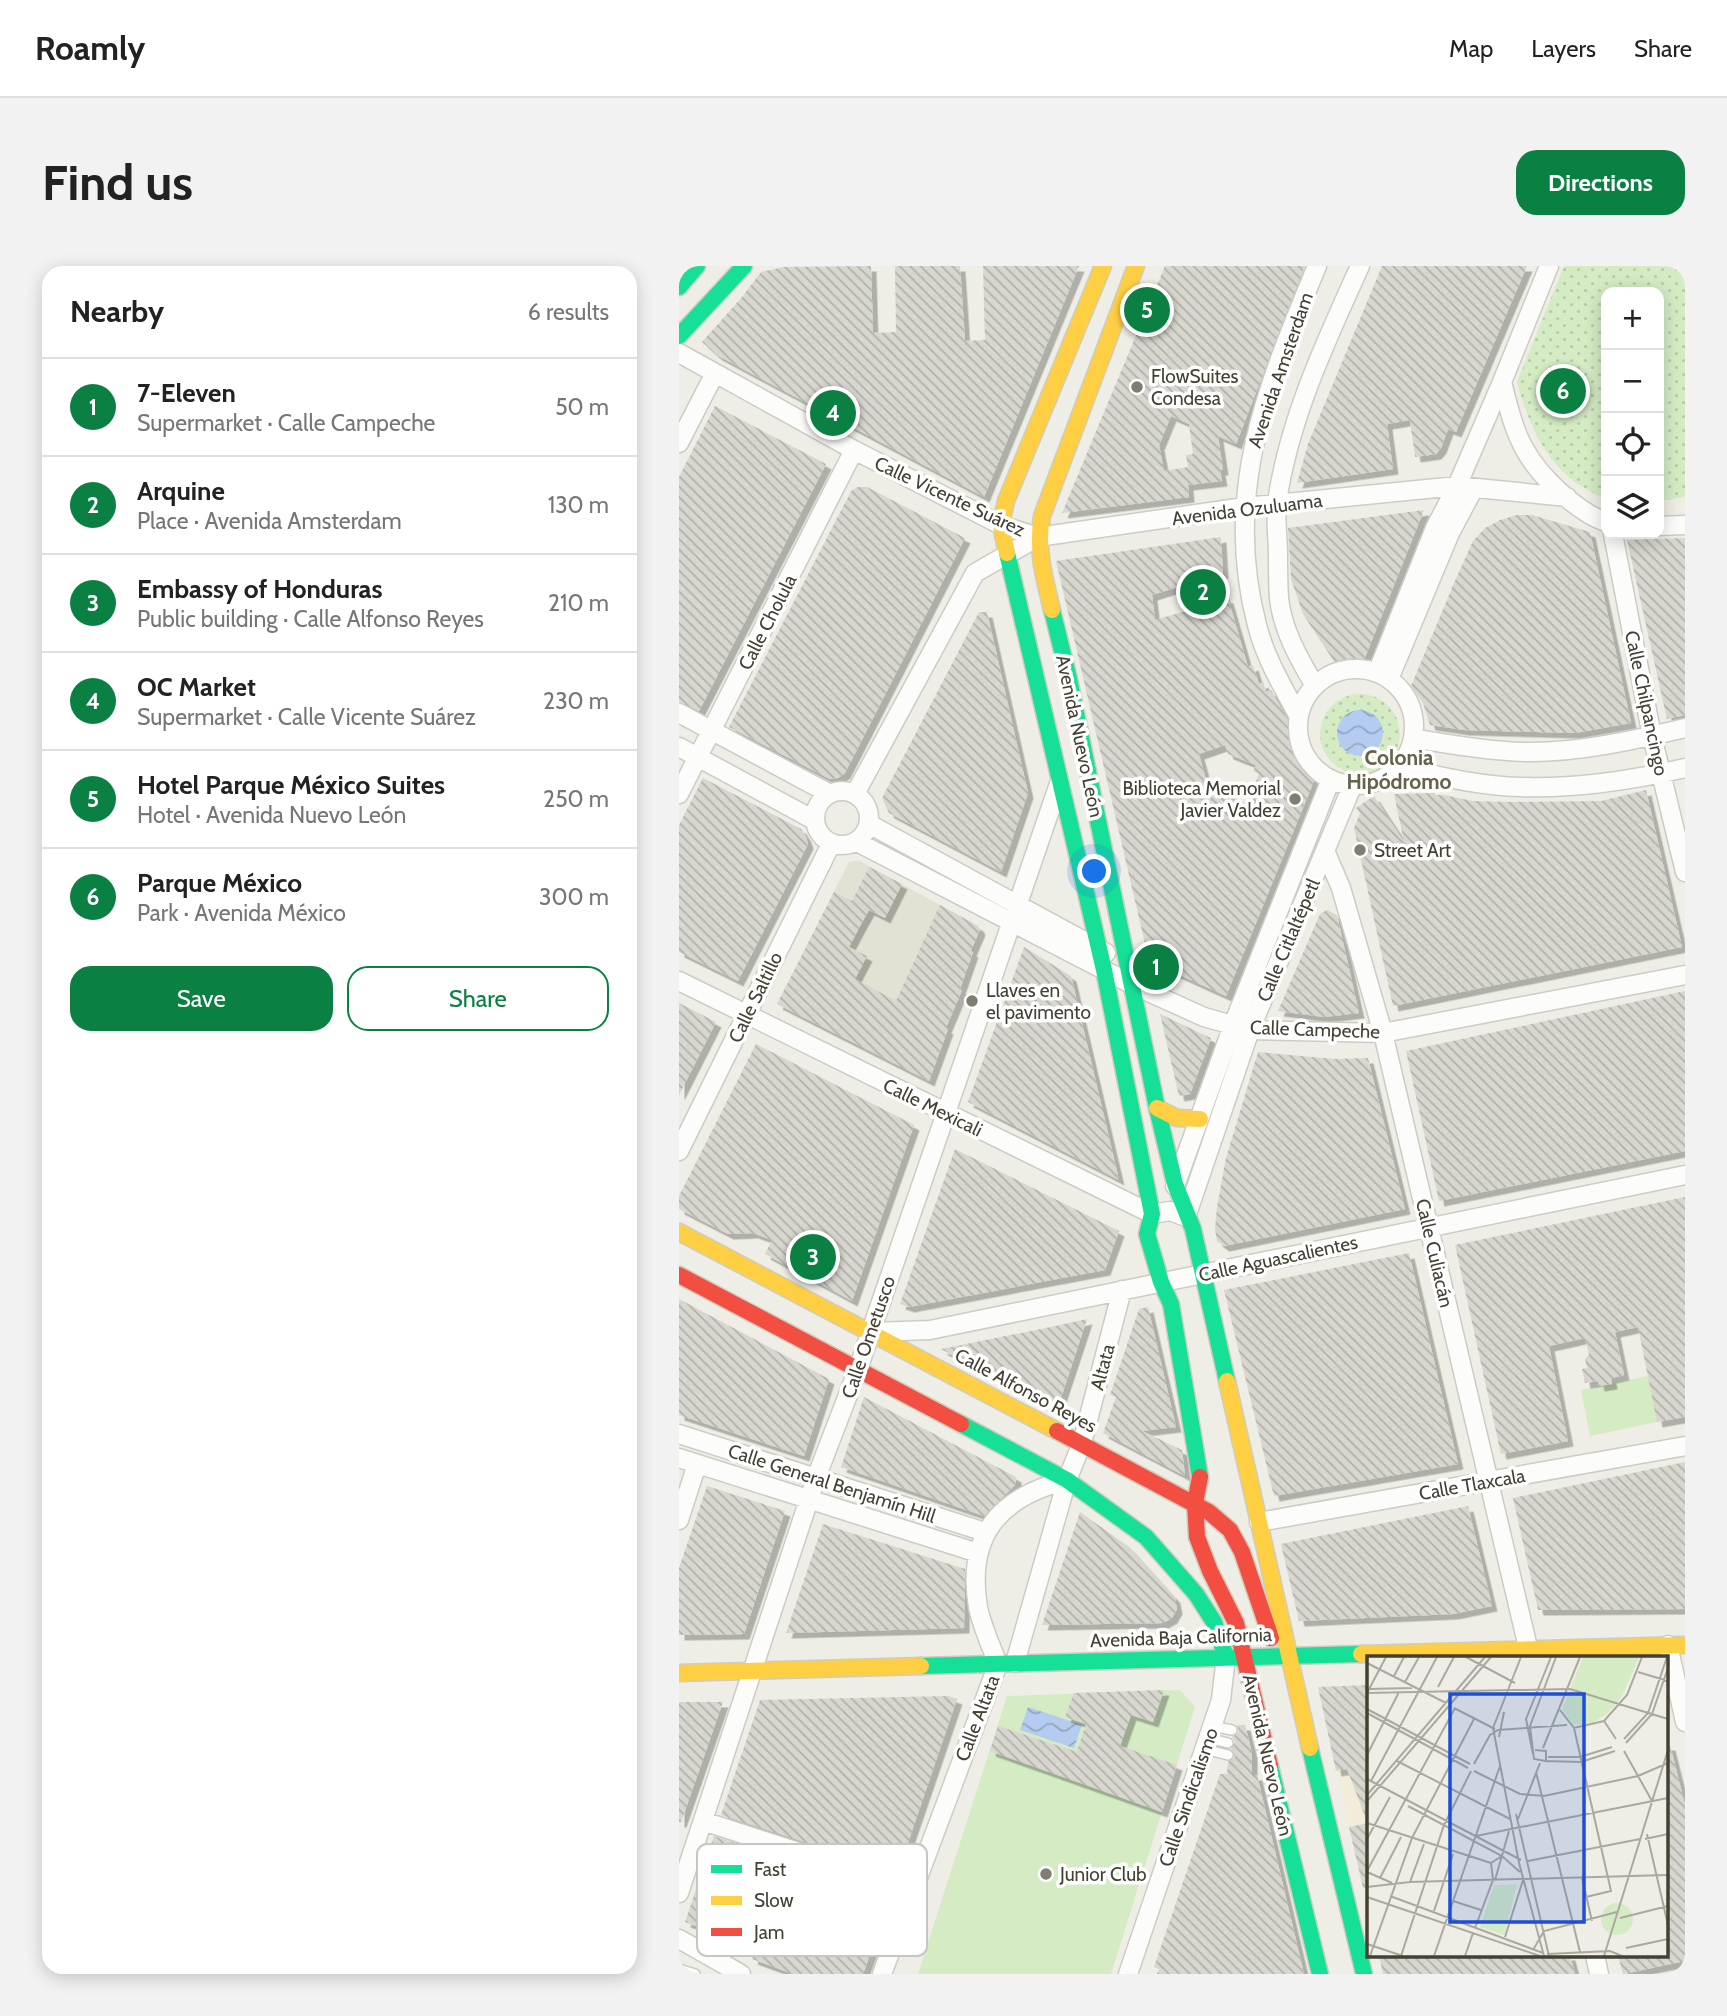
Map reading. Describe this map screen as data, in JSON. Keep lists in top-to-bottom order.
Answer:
{
  "streets": {
    "main road": ["Avenida Nuevo León", "Calle Alfonso Reyes", "Avenida Baja California"],
    "street": [
      "Avenida Amsterdam",
      "Calle Vicente Suárez",
      "Avenida Ozuluama",
      "Calle Cholula",
      "Calle Chilpancingo",
      "Calle Citlaltépetl",
      "Calle Saltillo",
      "Calle Campeche",
      "Calle Mexicali",
      "Calle Culiacán",
      "Calle Aguascalientes",
      "Calle Ometusco",
      "Altata",
      "Calle General Benjamín Hill",
      "Calle Tlaxcala",
      "Calle Altata",
      "Calle Sindicalismo"
    ]
  },
  "crossings": [
    ["Avenida Amsterdam", "Avenida Ozuluama"],
    ["Avenida Amsterdam", "Calle Citlaltépetl"],
    ["Calle Vicente Suárez", "Avenida Ozuluama"],
    ["Calle Vicente Suárez", "Calle Cholula"],
    ["Calle Vicente Suárez", "Avenida Nuevo León"],
    ["Avenida Ozuluama", "Avenida Nuevo León"],
    ["Avenida Nuevo León", "Calle Citlaltépetl"],
    ["Avenida Nuevo León", "Calle Campeche"],
    ["Avenida Nuevo León", "Calle Mexicali"],
    ["Avenida Nuevo León", "Calle Aguascalientes"],
    ["Avenida Nuevo León", "Calle Ometusco"],
    ["Avenida Nuevo León", "Calle Alfonso Reyes"],
    ["Avenida Nuevo León", "Calle Tlaxcala"],
    ["Avenida Nuevo León", "Avenida Baja California"],
    ["Calle Citlaltépetl", "Calle Campeche"],
    ["Calle Citlaltépetl", "Calle Culiacán"],
    ["Calle Saltillo", "Calle Campeche"],
    ["Calle Saltillo", "Calle Mexicali"],
    ["Calle Campeche", "Calle Culiacán"],
    ["Calle Campeche", "Calle Ometusco"],
    ["Calle Mexicali", "Calle Ometusco"],
    ["Calle Culiacán", "Calle Aguascalientes"],
    ["Calle Culiacán", "Calle Tlaxcala"],
    ["Calle Culiacán", "Avenida Baja California"],
    ["Calle Aguascalientes", "Calle Ometusco"],
    ["Calle Aguascalientes", "Altata"],
    ["Calle Aguascalientes", "Calle Alfonso Reyes"],
    ["Calle Ometusco", "Calle Alfonso Reyes"],
    ["Calle Ometusco", "Calle General Benjamín Hill"],
    ["Calle Ometusco", "Avenida Baja California"],
    ["Altata", "Calle Alfonso Reyes"],
    ["Altata", "Calle Altata"],
    ["Calle Alfonso Reyes", "Avenida Baja California"],
    ["Calle General Benjamín Hill", "Calle Altata"],
    ["Avenida Baja California", "Calle Altata"],
    ["Avenida Baja California", "Calle Sindicalismo"]
  ],
  "districts": ["Colonia Hipódromo"],
  "places": [
    "FlowSuites Condesa",
    "Biblioteca Memorial Javier Valdez",
    "Street Art",
    "Llaves en el pavimento",
    "Junior Club"
  ],
  "legend": ["Fast", "Slow", "Jam"],
  "page": {
    "header": "Roamly",
    "nav": ["Map", "Layers", "Share"],
    "buttons": [
      "Directions",
      ["Save", "Share"]
    ],
    "title": "Find us",
    "heading": ["Nearby", "6 results"],
    "pins": [
      "5",
      "6",
      "4",
      "2",
      "1",
      "3"
    ],
    "map_buttons": ["+", "−"],
    "list": [
      {
        "mark": "1",
        "name": "7-Eleven",
        "note": "Supermarket · Calle Campeche",
        "value": "50 m"
      },
      {
        "mark": "2",
        "name": "Arquine",
        "note": "Place · Avenida Amsterdam",
        "value": "130 m"
      },
      {
        "mark": "3",
        "name": "Embassy of Honduras",
        "note": "Public building · Calle Alfonso Reyes",
        "value": "210 m"
      },
      {
        "mark": "4",
        "name": "OC Market",
        "note": "Supermarket · Calle Vicente Suárez",
        "value": "230 m"
      },
      {
        "mark": "5",
        "name": "Hotel Parque México Suites",
        "note": "Hotel · Avenida Nuevo León",
        "value": "250 m"
      },
      {
        "mark": "6",
        "name": "Parque México",
        "note": "Park · Avenida México",
        "value": "300 m"
      }
    ]
  }
}
